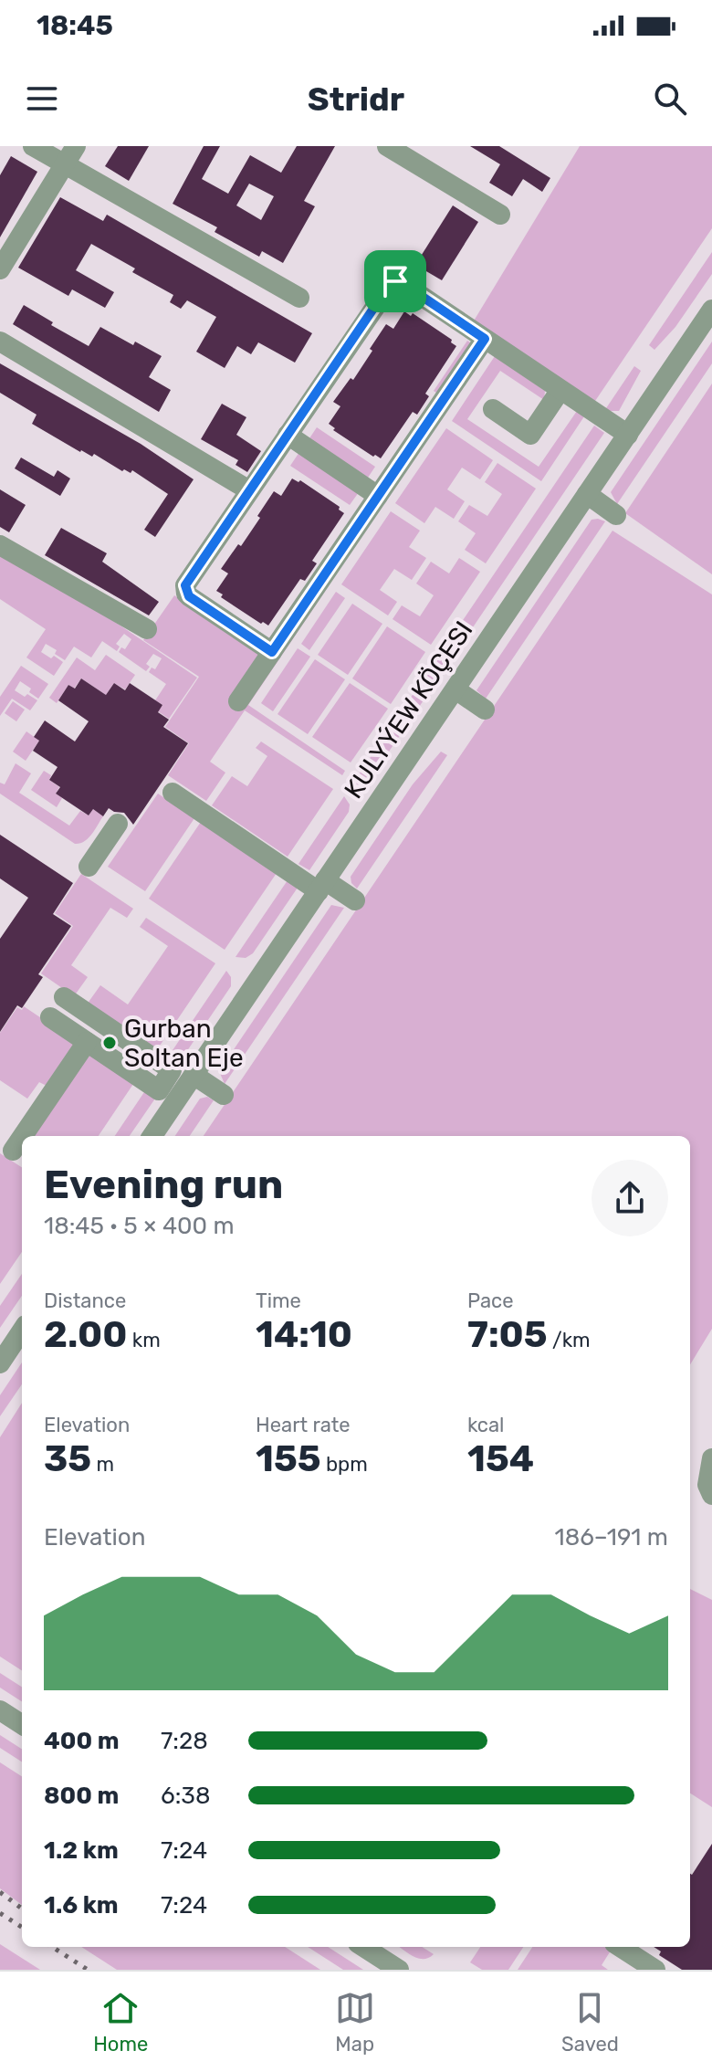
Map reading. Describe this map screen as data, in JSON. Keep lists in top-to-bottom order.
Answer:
{
  "streets": {
    "street": ["KULYÝEW KÖÇESI"]
  },
  "places": ["Gurban Soltan Eje"],
  "page": {
    "status": "18:45",
    "header": "Stridr",
    "heading": ["Evening run", "18:45 · 5 × 400 m"],
    "stats": [
      ["Distance", "2.00 km"],
      ["Time", "14:10"],
      ["Pace", "7:05 /km"],
      ["Elevation", "35 m"],
      ["Heart rate", "155 bpm"],
      ["kcal", "154"]
    ],
    "chart": ["Elevation", "186–191 m"],
    "list": [
      {
        "name": "400 m",
        "note": "7:28"
      },
      {
        "name": "800 m",
        "note": "6:38"
      },
      {
        "name": "1.2 km",
        "note": "7:24"
      },
      {
        "name": "1.6 km",
        "note": "7:24"
      }
    ],
    "tabs": ["Home", "Map", "Saved"]
  }
}
